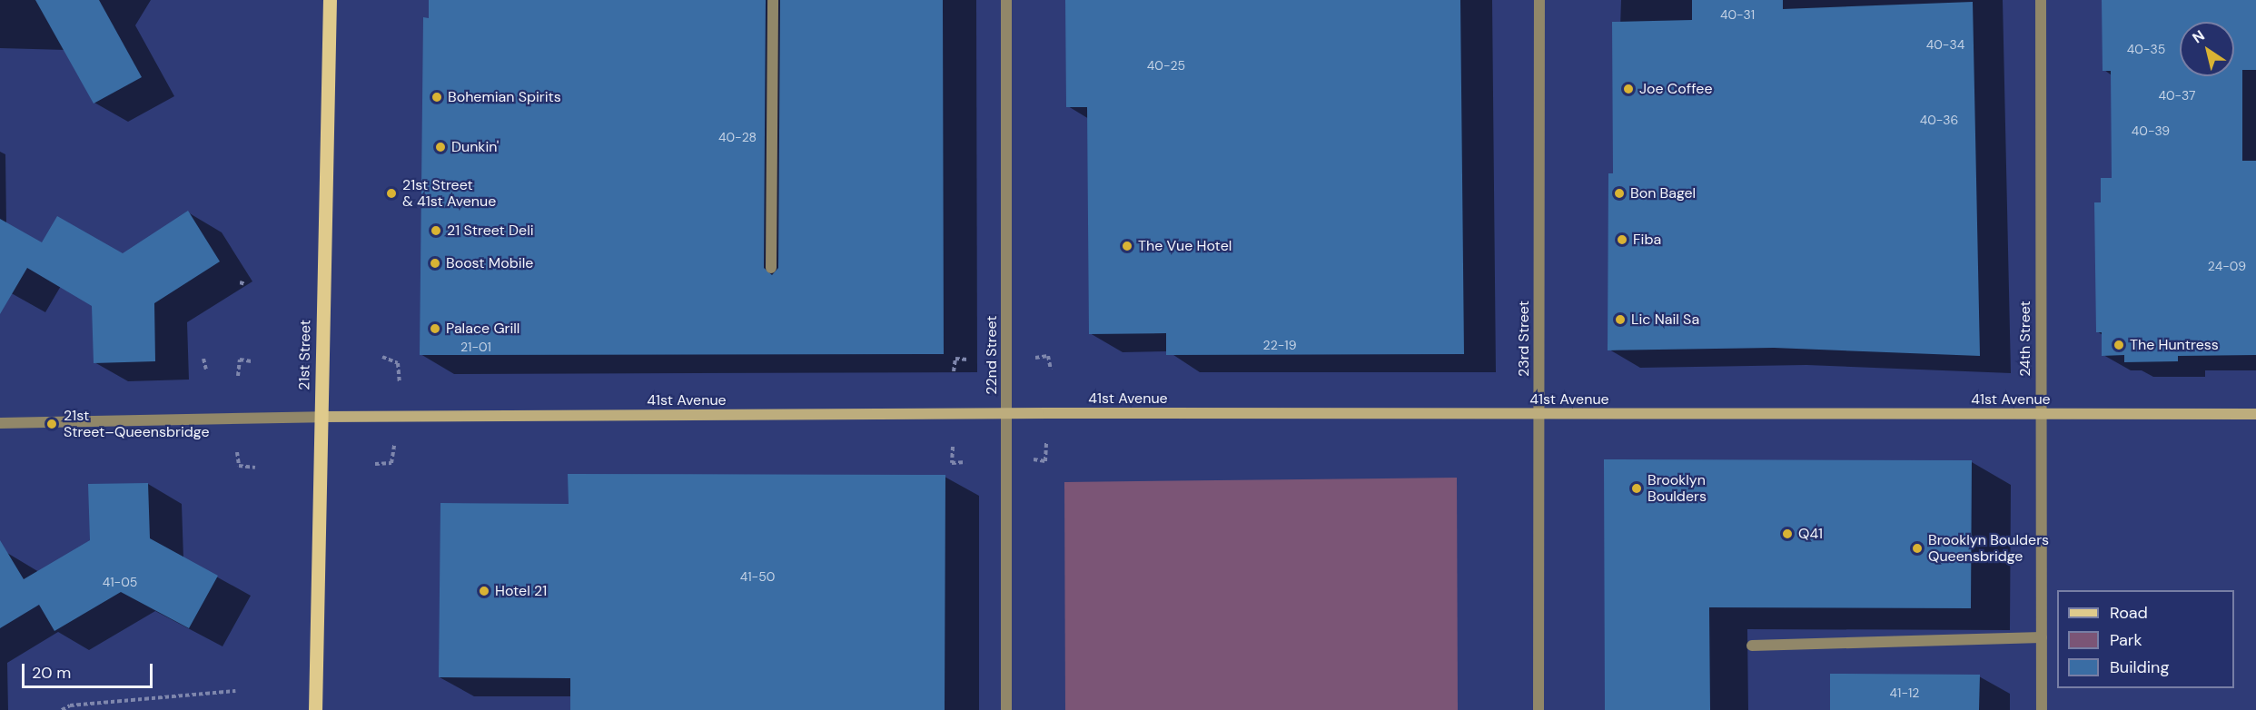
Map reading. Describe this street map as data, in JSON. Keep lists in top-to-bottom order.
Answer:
{
  "streets": {
    "main road": ["21st Street", "41st Avenue"],
    "street": ["23rd Street", "24th Street", "22nd Street"]
  },
  "crossings": [
    ["23rd Street", "41st Avenue"],
    ["24th Street", "41st Avenue"],
    ["21st Street", "41st Avenue"],
    ["22nd Street", "41st Avenue"]
  ],
  "places": [
    "Joe Coffee",
    "Bohemian Spirits",
    "Dunkin'",
    "21st Street & 41st Avenue",
    "Bon Bagel",
    "21 Street Deli",
    "Fiba",
    "The Vue Hotel",
    "Boost Mobile",
    "Lic Nail Sa",
    "Palace Grill",
    "The Huntress",
    "21st Street–Queensbridge",
    "Brooklyn Boulders",
    "Q41",
    "Brooklyn Boulders Queensbridge",
    "Hotel 21"
  ],
  "house_numbers": [
    "40-31",
    "40-34",
    "40-35",
    "40-25",
    "40-37",
    "40-36",
    "40-39",
    "40-28",
    "24-09",
    "22-19",
    "21-01",
    "41-50",
    "41-05",
    "41-12"
  ],
  "legend": ["Road", "Park", "Building"],
  "scale_bar": "20 m",
  "north": "top left"
}
